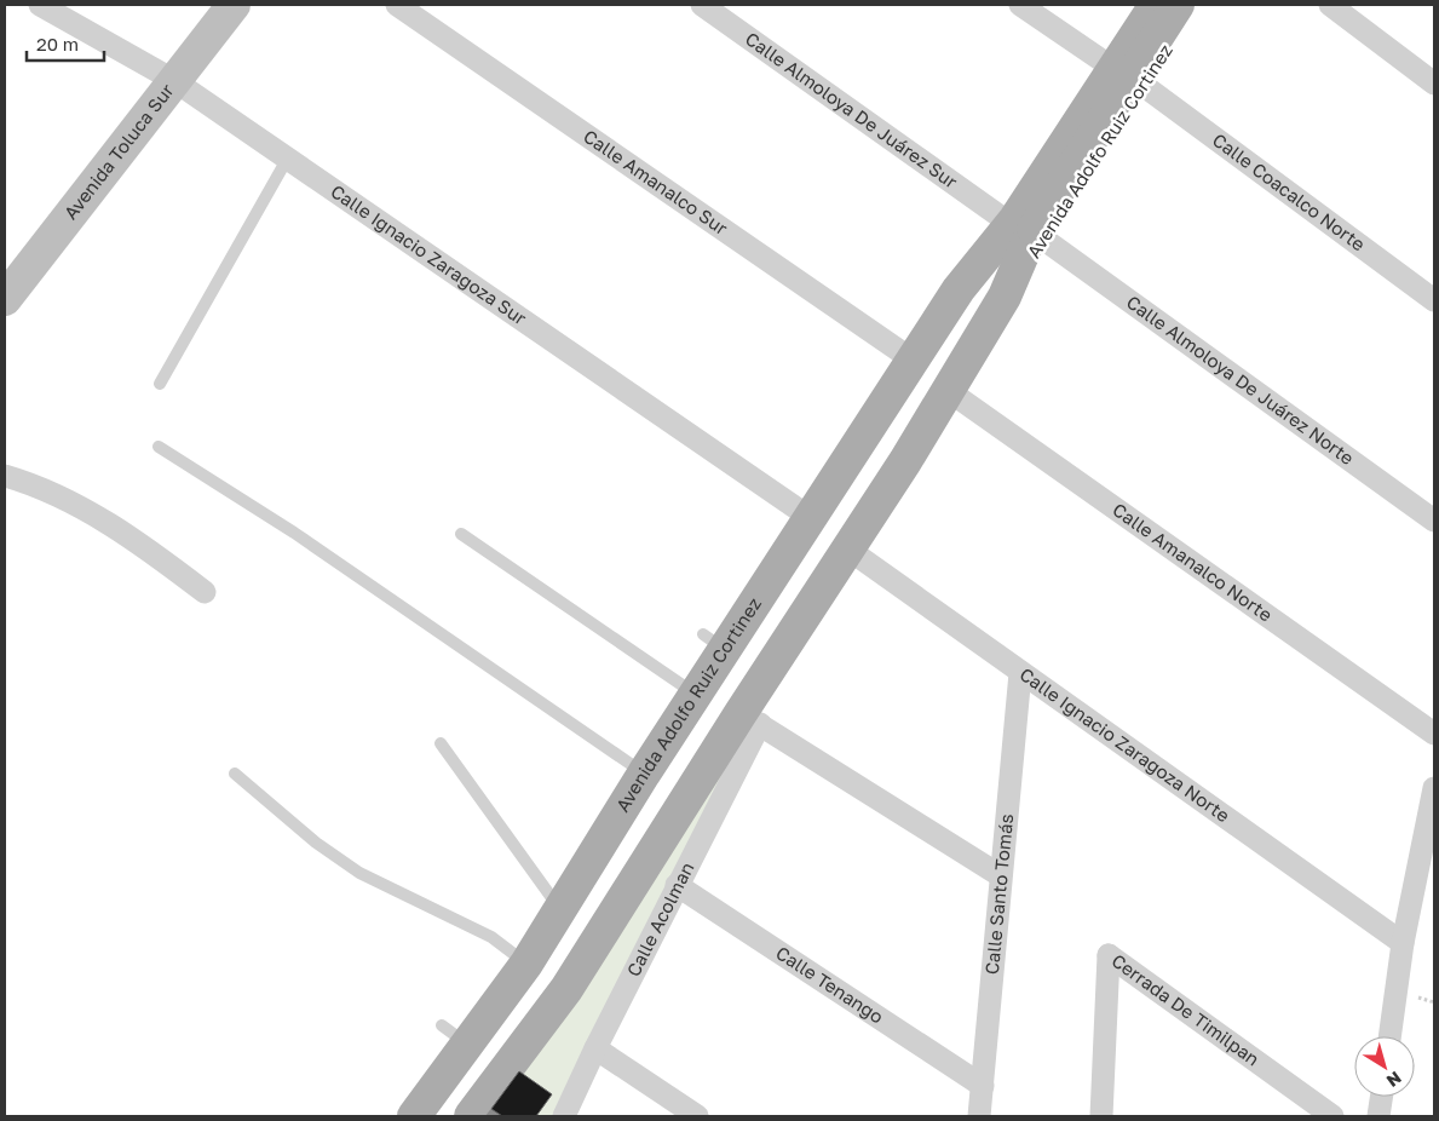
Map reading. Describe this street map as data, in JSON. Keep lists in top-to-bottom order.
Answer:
{
  "streets": {
    "main road": ["Avenida Toluca Sur", "Avenida Adolfo Ruiz Cortinez"],
    "street": [
      "Calle Almoloya De Juárez Sur",
      "Calle Amanalco Sur",
      "Calle Coacalco Norte",
      "Calle Ignacio Zaragoza Sur",
      "Calle Almoloya De Juárez Norte",
      "Calle Amanalco Norte",
      "Calle Ignacio Zaragoza Norte",
      "Calle Santo Tomás",
      "Calle Acolman",
      "Calle Tenango",
      "Cerrada De Timilpan"
    ]
  },
  "crossings": [
    ["Calle Almoloya De Juárez Sur", "Avenida Adolfo Ruiz Cortinez"],
    ["Calle Almoloya De Juárez Sur", "Calle Almoloya De Juárez Norte"],
    ["Avenida Toluca Sur", "Calle Ignacio Zaragoza Sur"],
    ["Avenida Adolfo Ruiz Cortinez", "Calle Amanalco Sur"],
    ["Avenida Adolfo Ruiz Cortinez", "Calle Coacalco Norte"],
    ["Avenida Adolfo Ruiz Cortinez", "Calle Ignacio Zaragoza Sur"],
    ["Avenida Adolfo Ruiz Cortinez", "Calle Almoloya De Juárez Norte"],
    ["Avenida Adolfo Ruiz Cortinez", "Calle Amanalco Norte"],
    ["Avenida Adolfo Ruiz Cortinez", "Calle Ignacio Zaragoza Norte"],
    ["Avenida Adolfo Ruiz Cortinez", "Calle Acolman"],
    ["Calle Ignacio Zaragoza Norte", "Calle Santo Tomás"],
    ["Calle Santo Tomás", "Calle Tenango"],
    ["Calle Acolman", "Calle Tenango"]
  ],
  "scale_bar": "20 m",
  "north": "bottom right"
}
